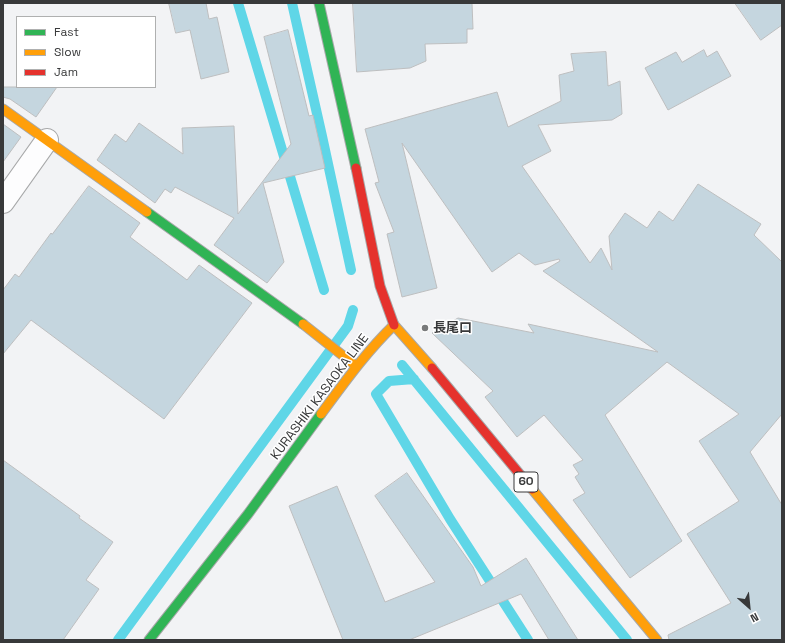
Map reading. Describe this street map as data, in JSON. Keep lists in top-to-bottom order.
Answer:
{
  "streets": {
    "main road": ["KURASHIKI KASAOKA LINE", "60"]
  },
  "crossings": [
    ["KURASHIKI KASAOKA LINE", "60"]
  ],
  "places": ["長尾口"],
  "legend": ["Fast", "Slow", "Jam"],
  "north": "bottom right"
}
